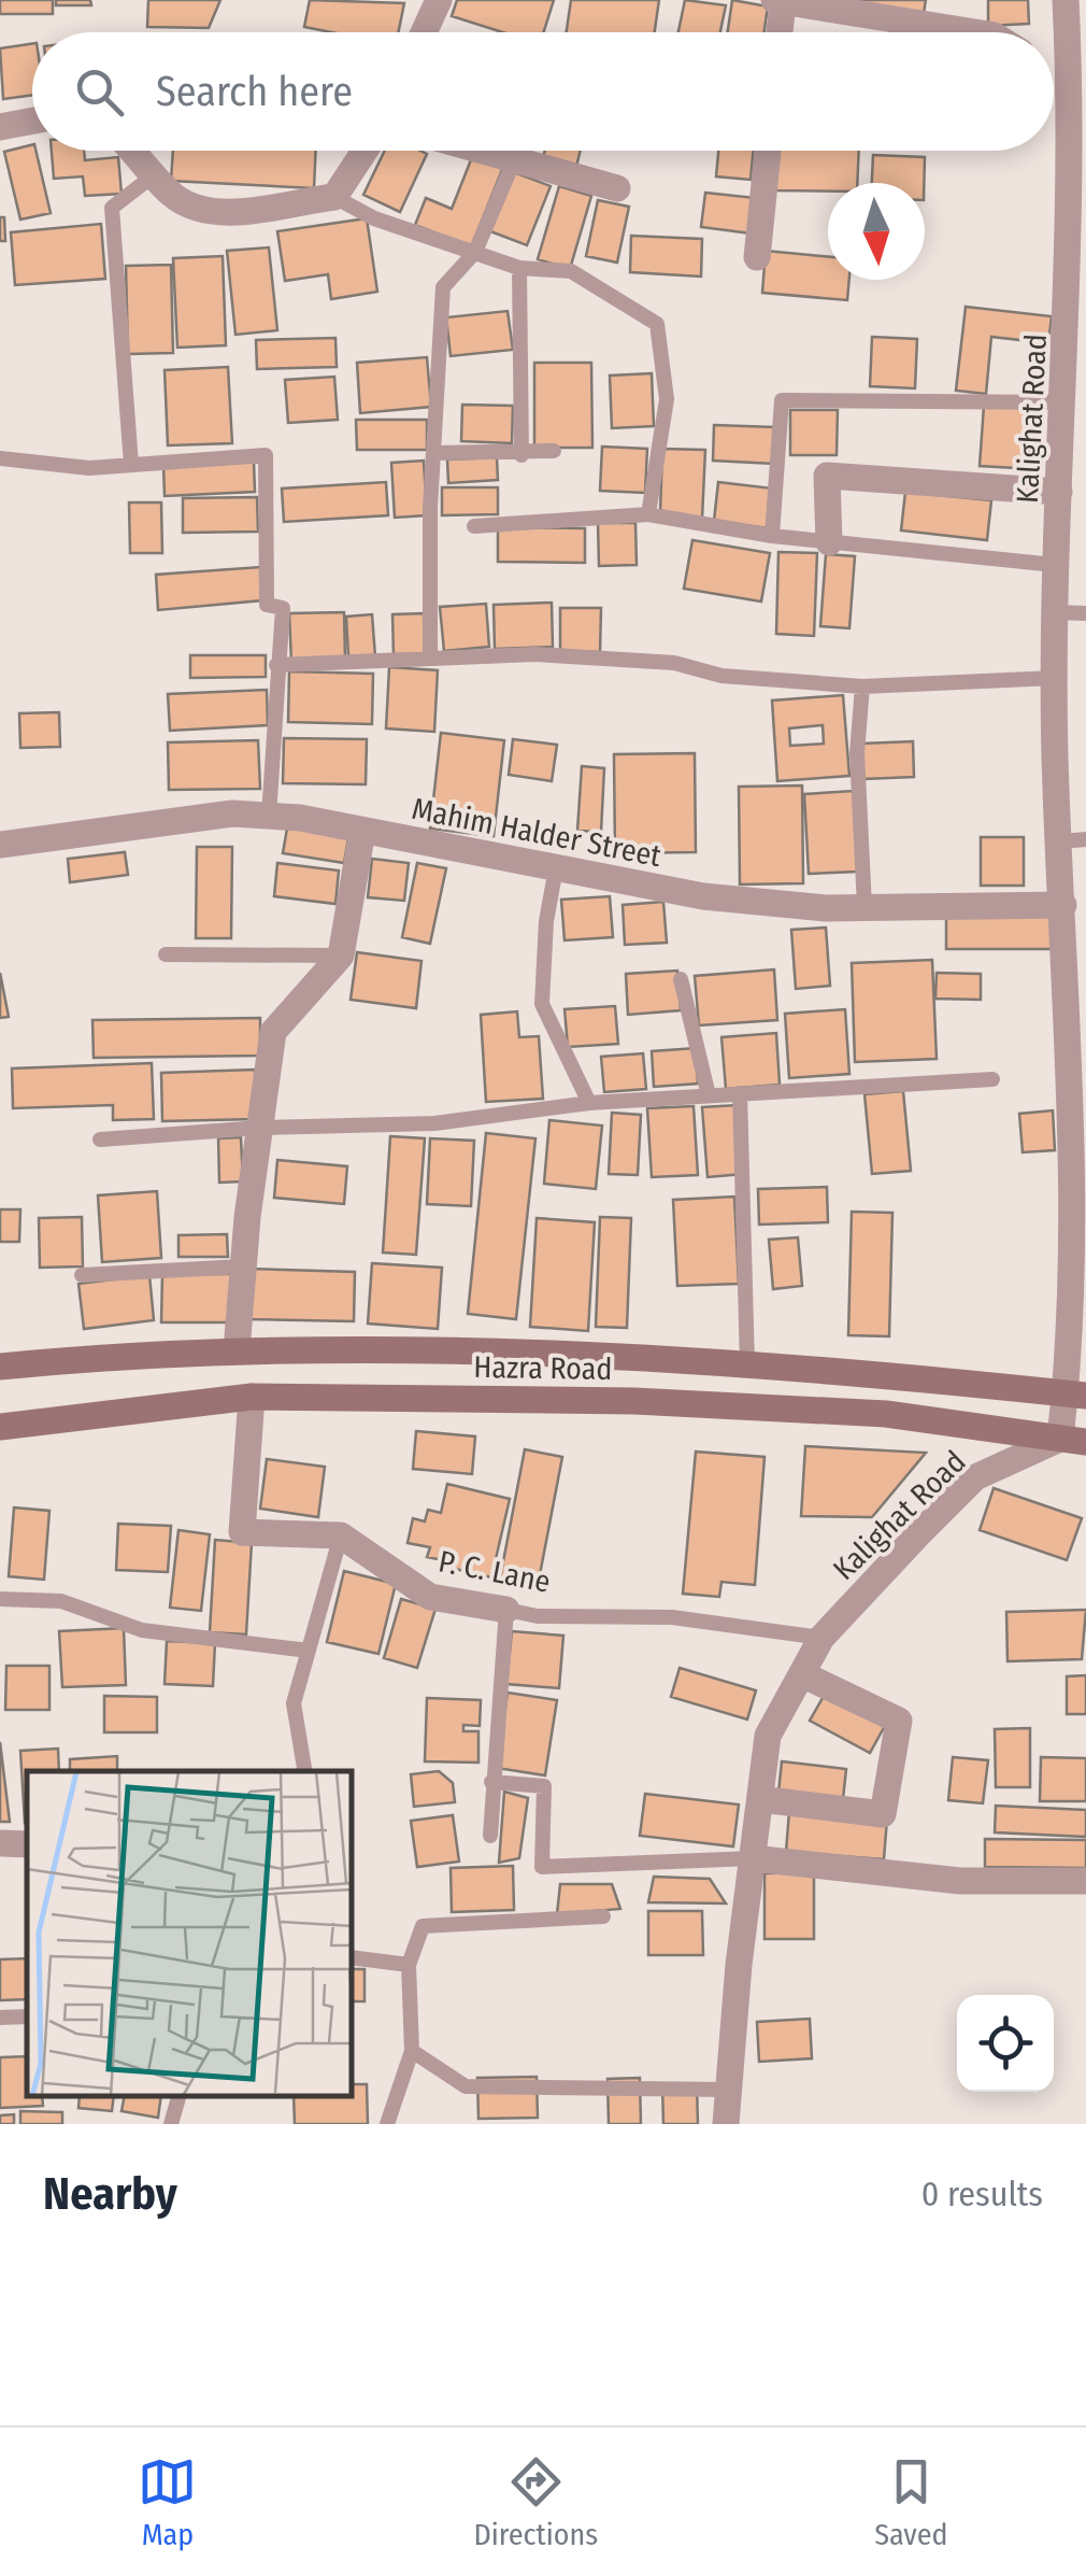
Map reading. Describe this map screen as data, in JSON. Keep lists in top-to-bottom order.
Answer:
{
  "streets": {
    "main road": ["Hazra Road"],
    "street": ["Kalighat Road", "Mahim Halder Street", "P. C. Lane"]
  },
  "crossings": [
    ["Kalighat Road", "Mahim Halder Street"],
    ["Kalighat Road", "Hazra Road"],
    ["Kalighat Road", "P. C. Lane"]
  ],
  "north": "bottom",
  "page": {
    "search": "Search here",
    "heading": ["Nearby", "0 results"],
    "nav": ["Map", "Directions", "Saved"]
  }
}
